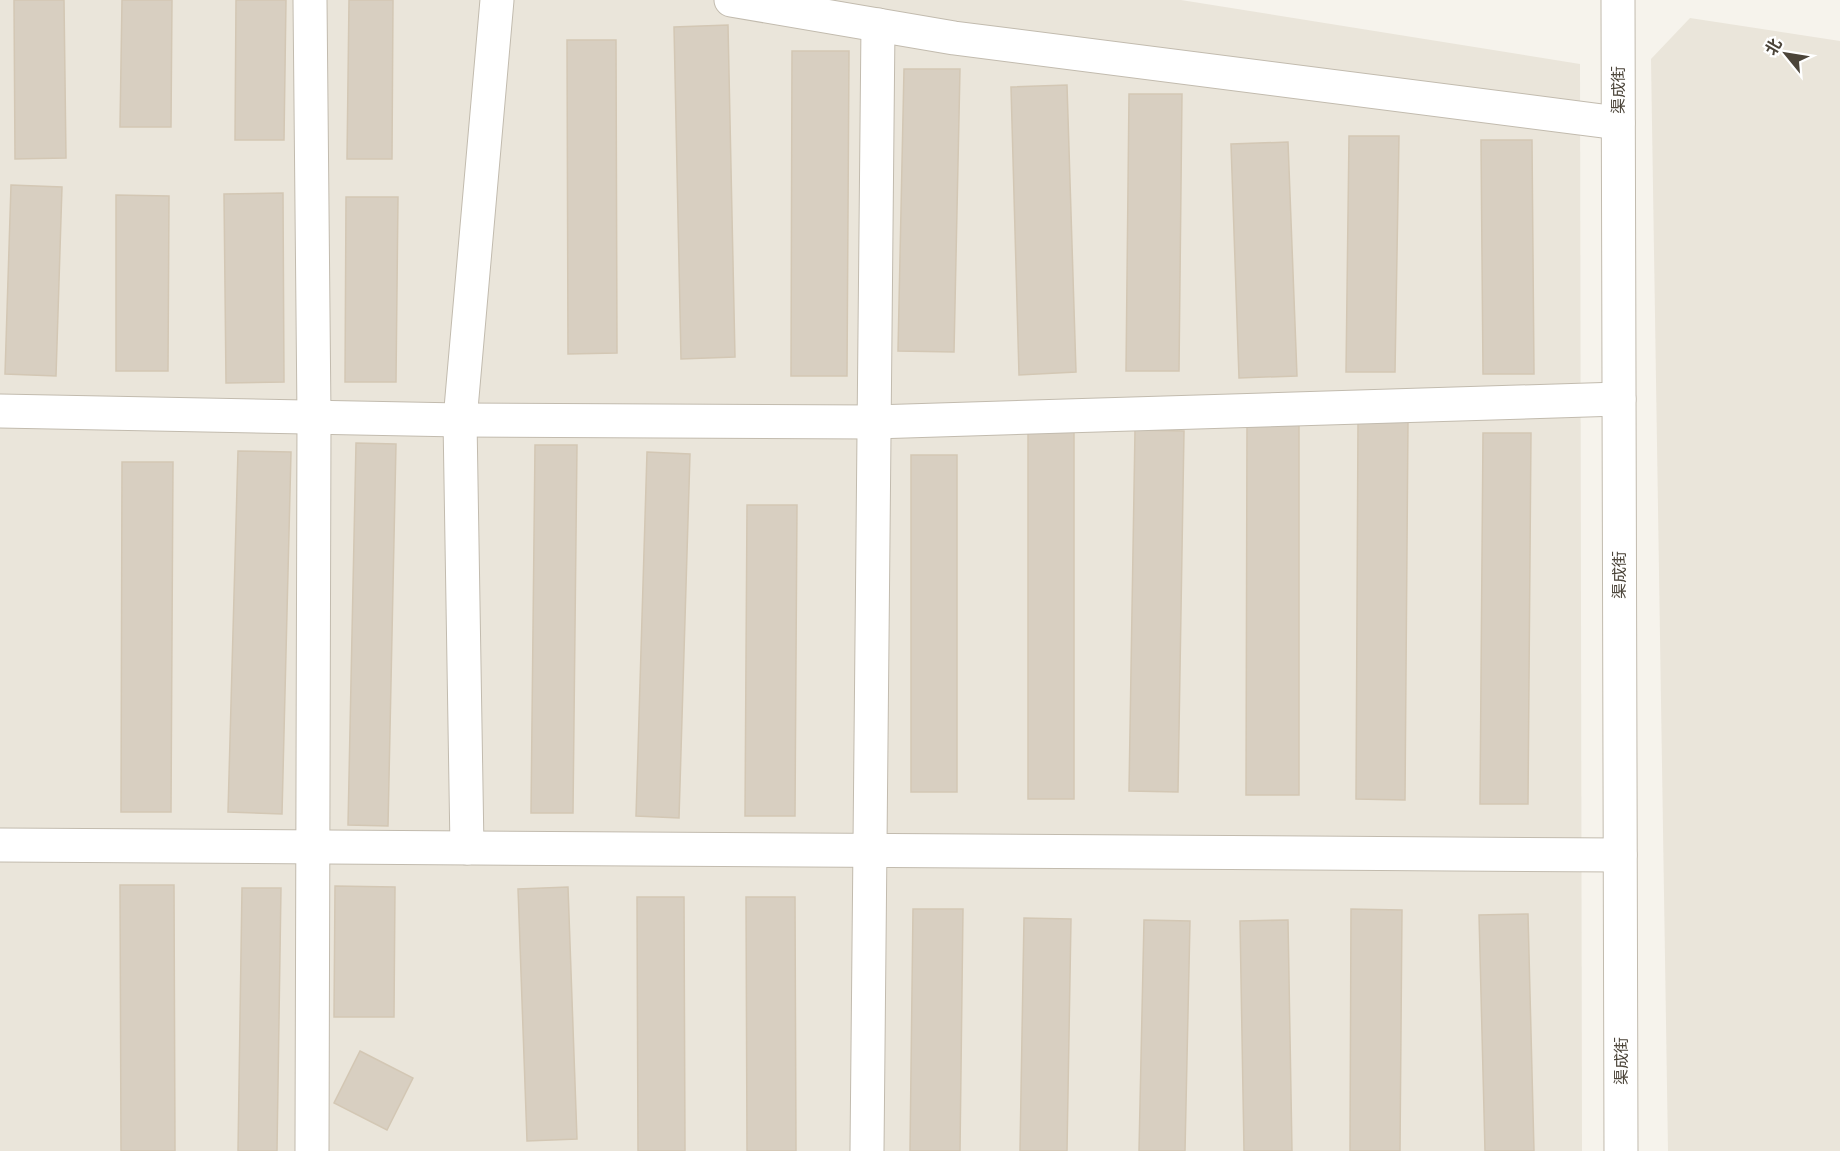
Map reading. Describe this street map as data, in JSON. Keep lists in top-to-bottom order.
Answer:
{
  "streets": {
    "street": ["渠成街"]
  },
  "north": "top left"
}
